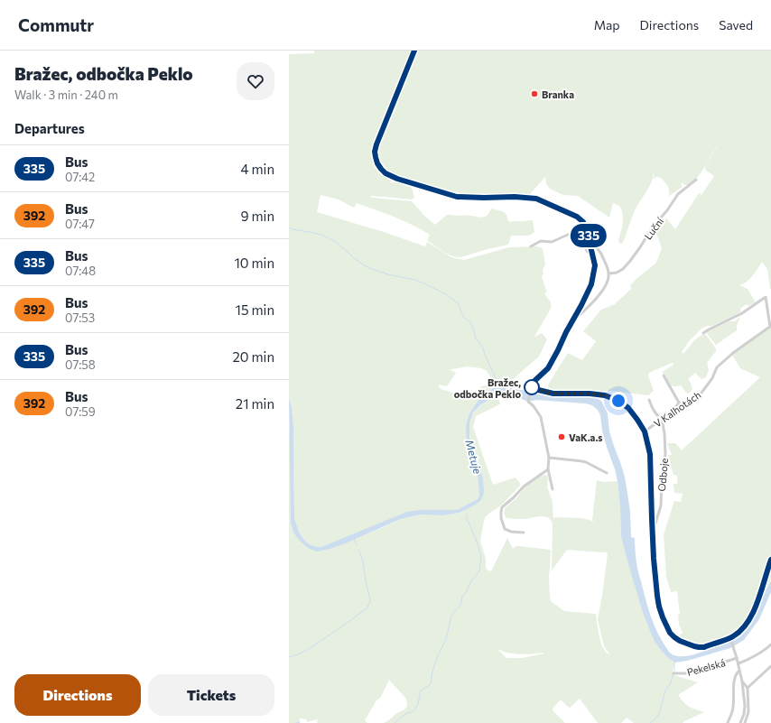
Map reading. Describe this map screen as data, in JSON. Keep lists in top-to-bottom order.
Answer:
{
  "streets": {
    "street": [
      "Luční",
      "V Kalhotách",
      "Odboje",
      "Pekelská"
    ]
  },
  "crossings": [
    ["V Kalhotách", "Odboje"]
  ],
  "water": ["Metuje"],
  "places": ["Branka", "Bražec, odbočka Peklo", "VaK.a.s"],
  "lines": ["bus line 335"],
  "page": {
    "header": "Commutr",
    "nav": ["Map", "Directions", "Saved"],
    "heading": [
      ["Bražec, odbočka Peklo", "Walk · 3 min · 240 m"],
      "Departures"
    ],
    "on_map": "335",
    "list": [
      {
        "mark": "335",
        "name": "Bus",
        "note": "07:42",
        "value": "4 min"
      },
      {
        "mark": "392",
        "name": "Bus",
        "note": "07:47",
        "value": "9 min"
      },
      {
        "mark": "335",
        "name": "Bus",
        "note": "07:48",
        "value": "10 min"
      },
      {
        "mark": "392",
        "name": "Bus",
        "note": "07:53",
        "value": "15 min"
      },
      {
        "mark": "335",
        "name": "Bus",
        "note": "07:58",
        "value": "20 min"
      },
      {
        "mark": "392",
        "name": "Bus",
        "note": "07:59",
        "value": "21 min"
      }
    ],
    "buttons": ["Directions", "Tickets"]
  }
}
